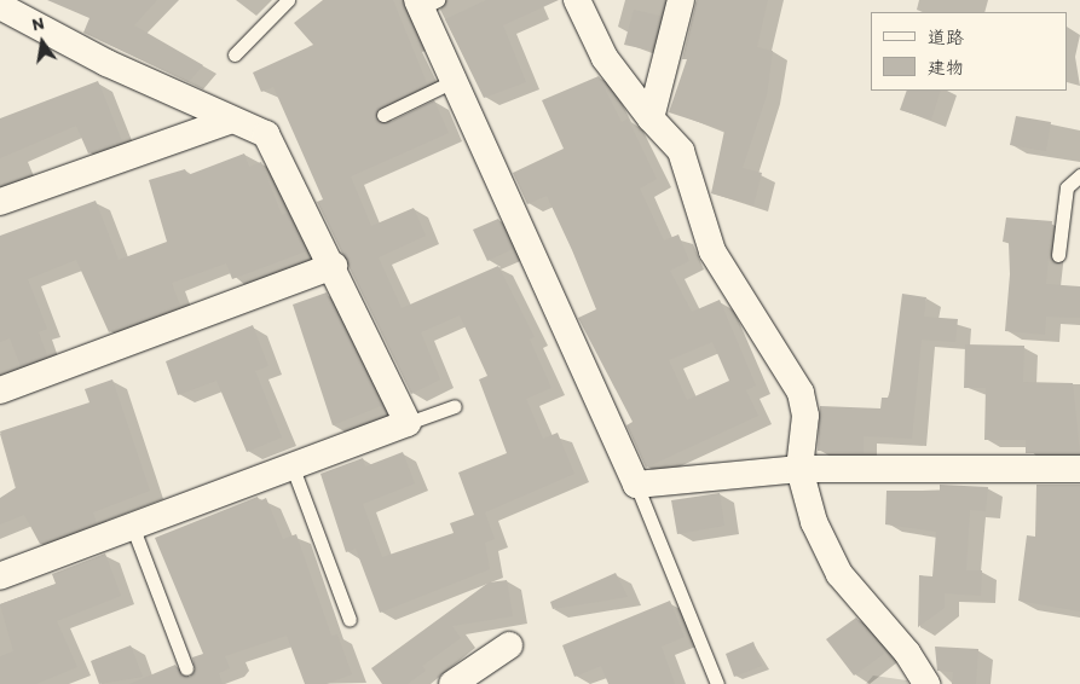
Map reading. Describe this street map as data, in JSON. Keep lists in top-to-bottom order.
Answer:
{
  "legend": ["道路", "建物"],
  "north": "top"
}
